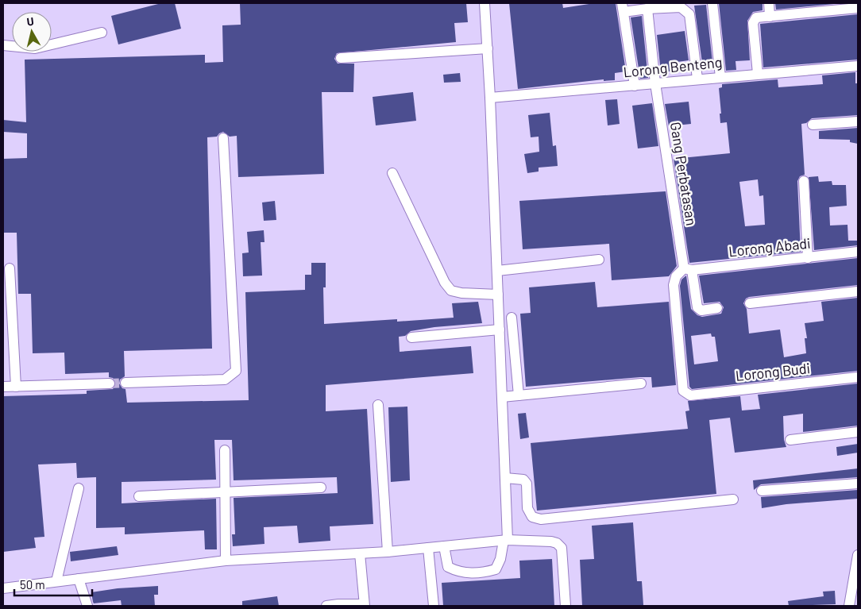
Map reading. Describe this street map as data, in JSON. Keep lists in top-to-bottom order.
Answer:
{
  "streets": {
    "street": [
      "Lorong Benteng",
      "Gang Perbatasan",
      "Lorong Abadi",
      "Lorong Budi"
    ]
  },
  "crossings": [
    ["Lorong Benteng", "Gang Perbatasan"],
    ["Gang Perbatasan", "Lorong Abadi"],
    ["Gang Perbatasan", "Lorong Budi"],
    ["Lorong Abadi", "Lorong Budi"]
  ],
  "scale_bar": "50 m",
  "north": "top"
}
